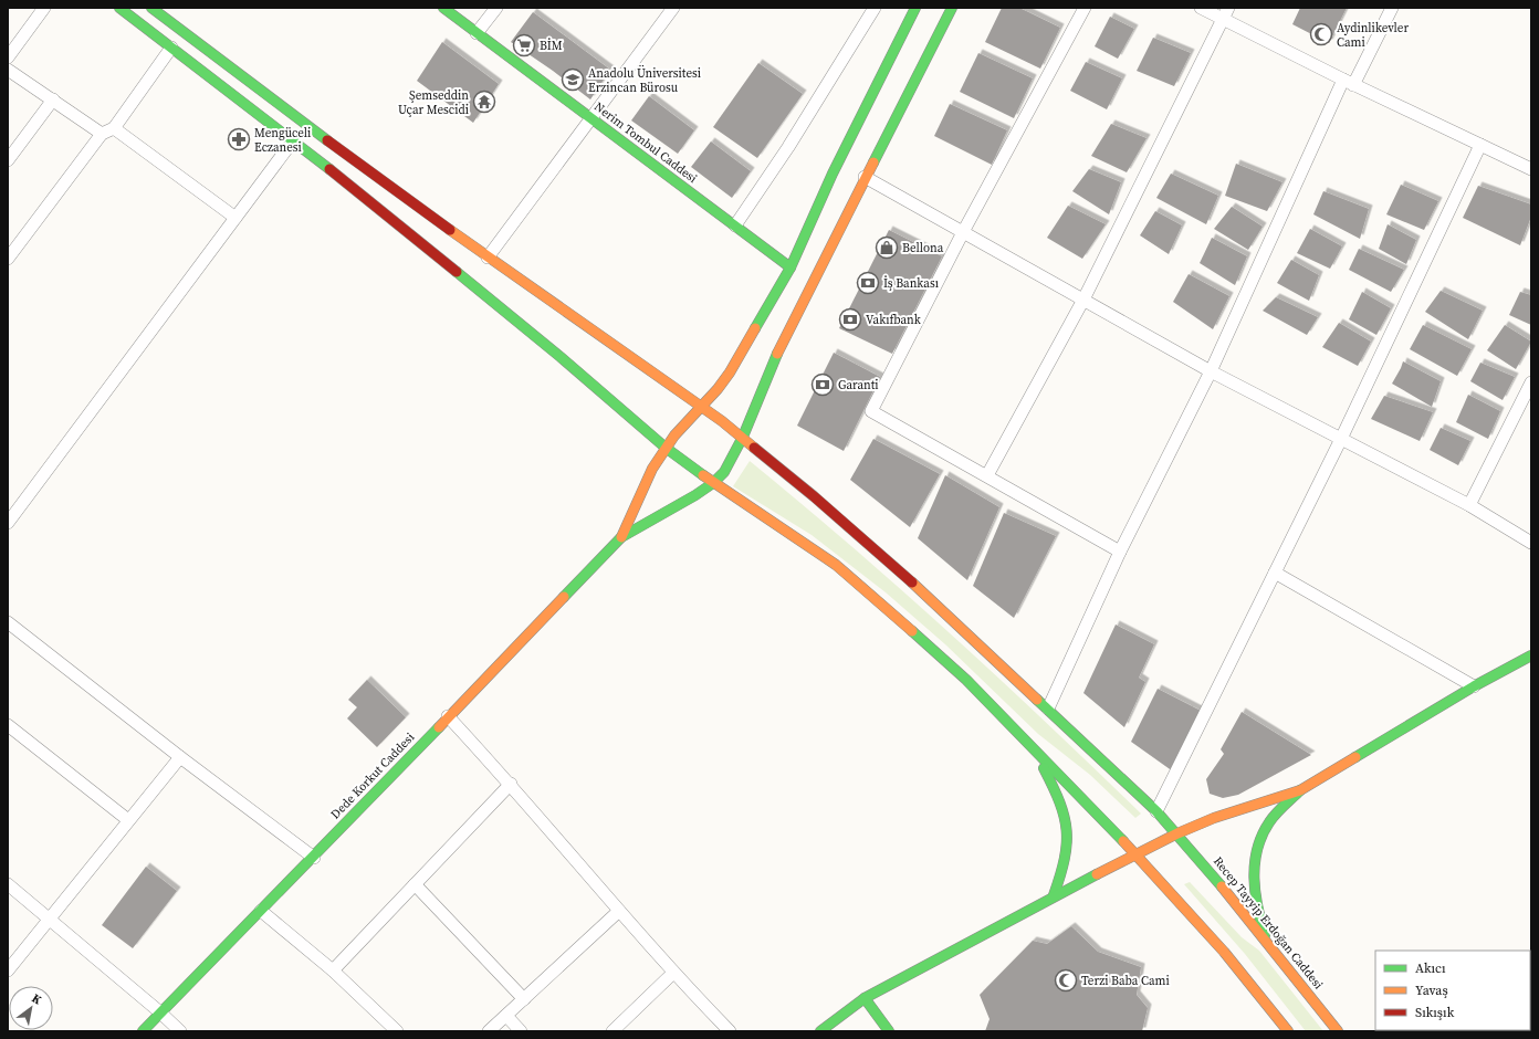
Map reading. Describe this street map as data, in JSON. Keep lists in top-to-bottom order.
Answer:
{
  "streets": {
    "main road": ["Nerim Tombul Caddesi", "Dede Korkut Caddesi", "Recep Tayyip Erdoğan Caddesi"]
  },
  "crossings": [
    ["Nerim Tombul Caddesi", "Dede Korkut Caddesi"],
    ["Dede Korkut Caddesi", "Recep Tayyip Erdoğan Caddesi"]
  ],
  "places": {
    "mosque": ["Aydinlikevler Cami", "Terzi Baba Cami"],
    "supermarket": ["BİM"],
    "school or university": ["Anadolu Üniversitesi Erzincan Bürosu"],
    "temple": ["Şemseddin Uçar Mescidi"],
    "pharmacy": ["Mengüceli Eczanesi"],
    "shop": ["Bellona"],
    "bank": ["İş Bankası", "Vakıfbank", "Garanti"]
  },
  "legend": ["Akıcı", "Yavaş", "Sıkışık"],
  "north": "top right"
}
